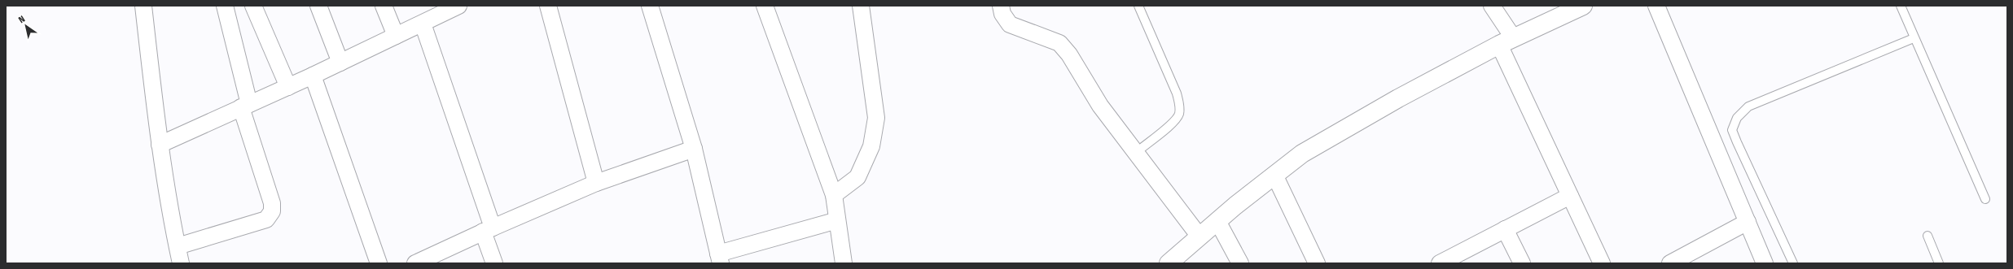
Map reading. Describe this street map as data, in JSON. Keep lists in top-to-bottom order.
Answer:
{
  "north": "top left"
}
